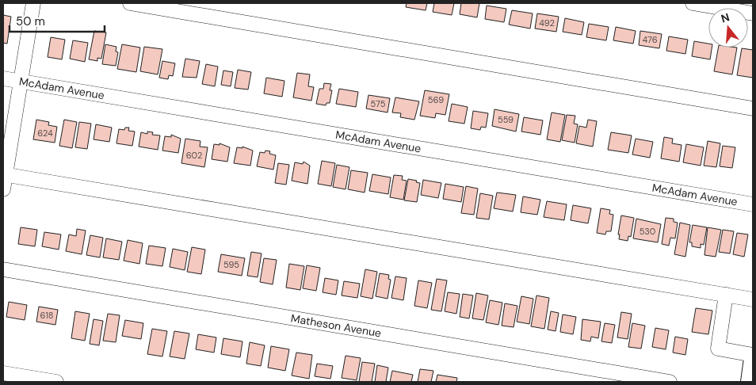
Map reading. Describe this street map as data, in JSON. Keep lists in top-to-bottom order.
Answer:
{
  "streets": {
    "street": ["McAdam Avenue", "Matheson Avenue"]
  },
  "house_numbers": [
    "492",
    "476",
    "569",
    "575",
    "559",
    "624",
    "602",
    "530",
    "595",
    "618"
  ],
  "scale_bar": "50 m",
  "north": "top"
}
